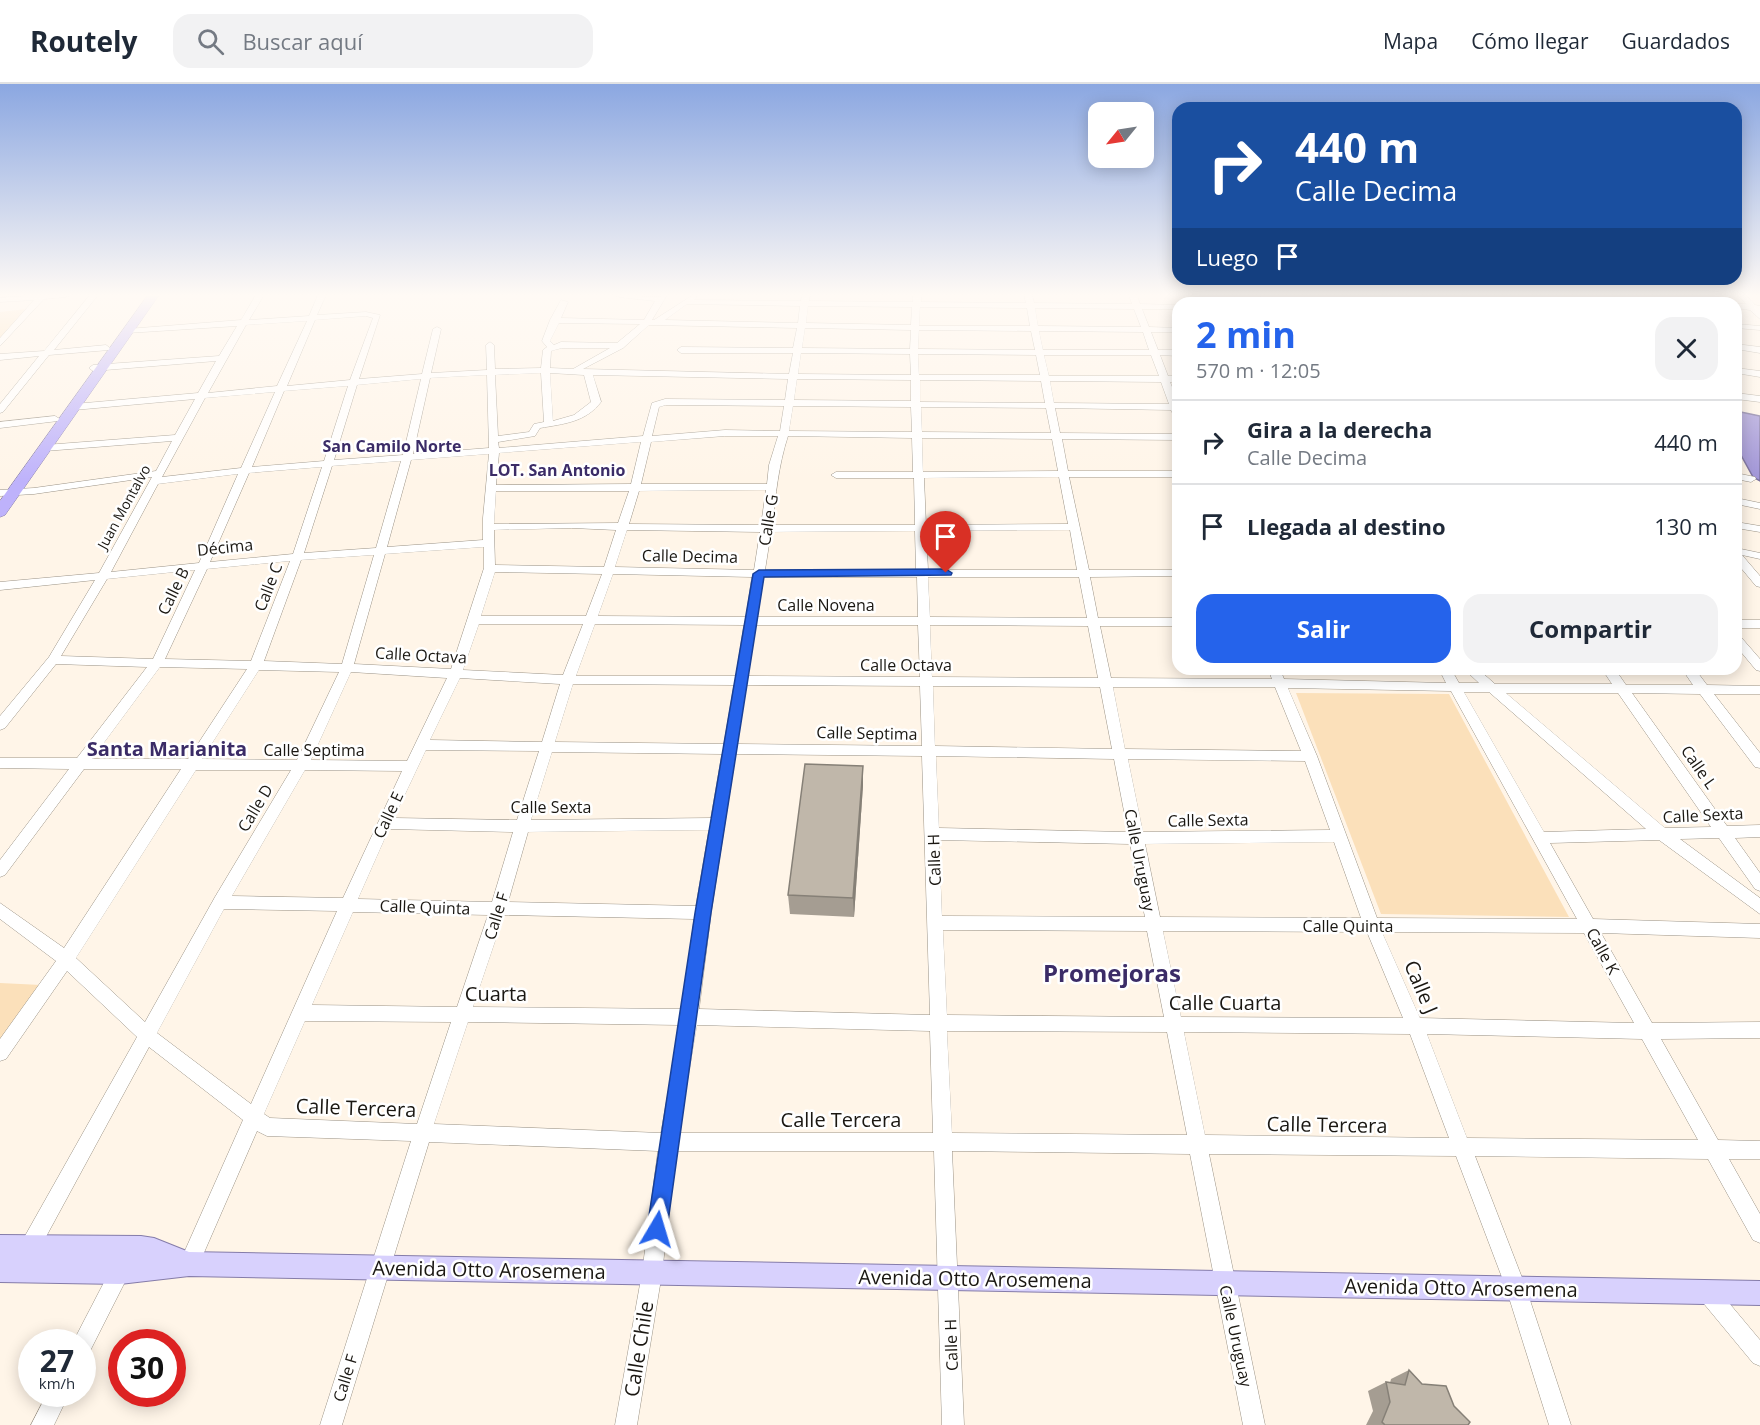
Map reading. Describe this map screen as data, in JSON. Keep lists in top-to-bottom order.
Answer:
{
  "streets": {
    "main road": ["Avenida Otto Arosemena"],
    "street": [
      "Juan Montalvo",
      "Calle G",
      "Décima",
      "Calle Decima",
      "Calle C",
      "Calle B",
      "Calle Novena",
      "Calle Octava",
      "Calle Septima",
      "Calle L",
      "Calle Sexta",
      "Calle D",
      "Calle E",
      "Calle H",
      "Calle Uruguay",
      "Calle Quinta",
      "Calle F",
      "Calle K",
      "Calle J",
      "Cuarta",
      "Calle Cuarta",
      "Calle Tercera",
      "Calle Chile"
    ]
  },
  "crossings": [
    ["Juan Montalvo", "Décima"],
    ["Juan Montalvo", "Calle Octava"],
    ["Calle G", "Calle Decima"],
    ["Calle G", "Calle Novena"],
    ["Calle G", "Calle Octava"],
    ["Calle G", "Calle Septima"],
    ["Calle G", "Calle Sexta"],
    ["Calle G", "Calle Quinta"],
    ["Calle G", "Calle F"],
    ["Calle G", "Cuarta"],
    ["Calle G", "Calle Cuarta"],
    ["Calle G", "Calle Tercera"],
    ["Calle G", "Avenida Otto Arosemena"],
    ["Calle G", "Calle Chile"],
    ["Décima", "Calle C"],
    ["Décima", "Calle B"],
    ["Décima", "Calle D"],
    ["Décima", "Calle E"],
    ["Calle Decima", "Calle E"],
    ["Calle Decima", "Calle H"],
    ["Calle Decima", "Calle Uruguay"],
    ["Calle Decima", "Calle F"],
    ["Calle C", "Calle Octava"],
    ["Calle C", "Calle Septima"],
    ["Calle C", "Calle Tercera"],
    ["Calle B", "Calle Octava"],
    ["Calle B", "Calle Septima"],
    ["Calle Novena", "Calle E"],
    ["Calle Novena", "Calle H"],
    ["Calle Novena", "Calle Uruguay"],
    ["Calle Novena", "Calle F"],
    ["Calle Octava", "Calle L"],
    ["Calle Octava", "Calle D"],
    ["Calle Octava", "Calle E"],
    ["Calle Octava", "Calle H"],
    ["Calle Octava", "Calle Uruguay"],
    ["Calle Octava", "Calle F"],
    ["Calle Octava", "Calle K"],
    ["Calle Octava", "Calle J"],
    ["Calle Septima", "Calle D"],
    ["Calle Septima", "Calle E"],
    ["Calle Septima", "Calle H"],
    ["Calle Septima", "Calle Uruguay"],
    ["Calle Septima", "Calle F"],
    ["Calle Septima", "Calle J"],
    ["Calle L", "Calle Sexta"],
    ["Calle Sexta", "Calle E"],
    ["Calle Sexta", "Calle H"],
    ["Calle Sexta", "Calle Uruguay"],
    ["Calle Sexta", "Calle F"],
    ["Calle Sexta", "Calle K"],
    ["Calle Sexta", "Calle J"],
    ["Calle D", "Calle Quinta"],
    ["Calle D", "Calle Tercera"],
    ["Calle D", "Avenida Otto Arosemena"],
    ["Calle E", "Calle Quinta"],
    ["Calle E", "Cuarta"],
    ["Calle E", "Calle Tercera"],
    ["Calle E", "Avenida Otto Arosemena"],
    ["Calle H", "Calle Quinta"],
    ["Calle H", "Calle Cuarta"],
    ["Calle H", "Calle Tercera"],
    ["Calle H", "Avenida Otto Arosemena"],
    ["Calle Uruguay", "Calle Quinta"],
    ["Calle Uruguay", "Calle Cuarta"],
    ["Calle Uruguay", "Calle Tercera"],
    ["Calle Uruguay", "Avenida Otto Arosemena"],
    ["Calle Quinta", "Calle F"],
    ["Calle Quinta", "Calle K"],
    ["Calle Quinta", "Calle J"],
    ["Calle F", "Cuarta"],
    ["Calle F", "Calle Tercera"],
    ["Calle F", "Avenida Otto Arosemena"],
    ["Calle K", "Calle Cuarta"],
    ["Calle K", "Calle Tercera"],
    ["Calle J", "Calle Cuarta"],
    ["Calle J", "Calle Tercera"],
    ["Calle J", "Avenida Otto Arosemena"],
    ["Cuarta", "Calle Cuarta"],
    ["Avenida Otto Arosemena", "Calle Chile"]
  ],
  "districts": [
    "San Camilo Norte",
    "LOT. San Antonio",
    "Santa Marianita",
    "Promejoras"
  ],
  "north": "bottom left",
  "page": {
    "header": "Routely",
    "search": "Buscar aquí",
    "nav": ["Mapa", "Cómo llegar", "Guardados"],
    "turn": ["440 m", "Calle Decima"],
    "then": "Luego",
    "heading": ["2 min", "570 m · 12:05"],
    "list": [
      {
        "name": "Gira a la derecha",
        "note": "Calle Decima",
        "value": "440 m"
      },
      {
        "name": "Llegada al destino",
        "value": "130 m"
      }
    ],
    "buttons": ["Salir", "Compartir"],
    "speed": "27 km/h",
    "limit": "30"
  }
}
